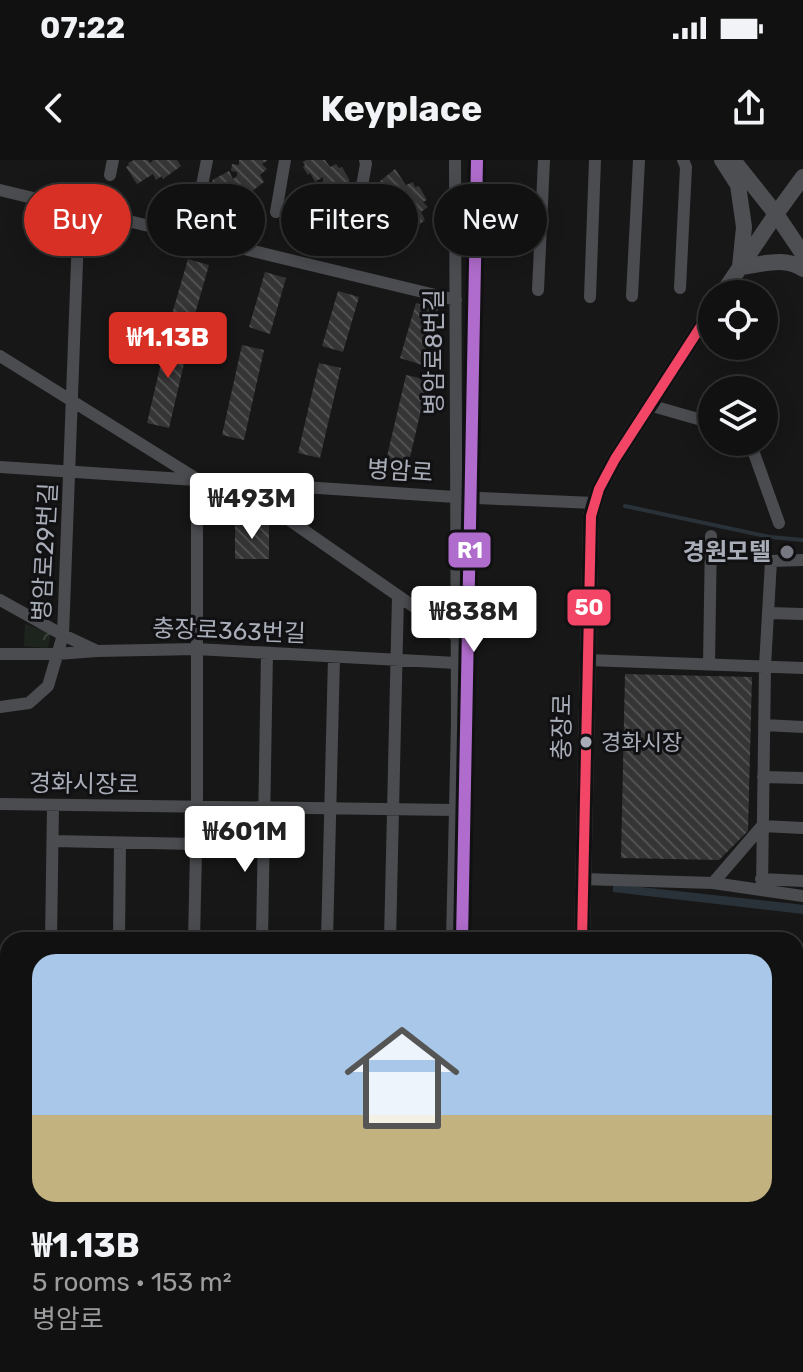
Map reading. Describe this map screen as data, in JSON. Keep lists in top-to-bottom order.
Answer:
{
  "streets": {
    "main road": ["충장로"],
    "street": [
      "병암로8번길",
      "병암로",
      "병암로29번길",
      "충장로363번길",
      "경화시장로"
    ]
  },
  "crossings": [
    ["병암로8번길", "병암로"],
    ["병암로8번길", "충장로363번길"],
    ["병암로8번길", "경화시장로"],
    ["병암로", "병암로29번길"],
    ["병암로", "충장로"]
  ],
  "places": ["경원모텔", "경화시장"],
  "lines": ["transit line R1", "transit line 50"],
  "page": {
    "status": "07:22",
    "header": "Keyplace",
    "chip": [
      "Buy",
      "Rent",
      "Filters",
      "New"
    ],
    "price": [
      "₩1.13B",
      "₩493M",
      "₩838M",
      "₩601M"
    ],
    "list": [
      {
        "name": "₩1.13B",
        "note": "5 rooms · 153 m² · 병암로"
      }
    ]
  }
}
